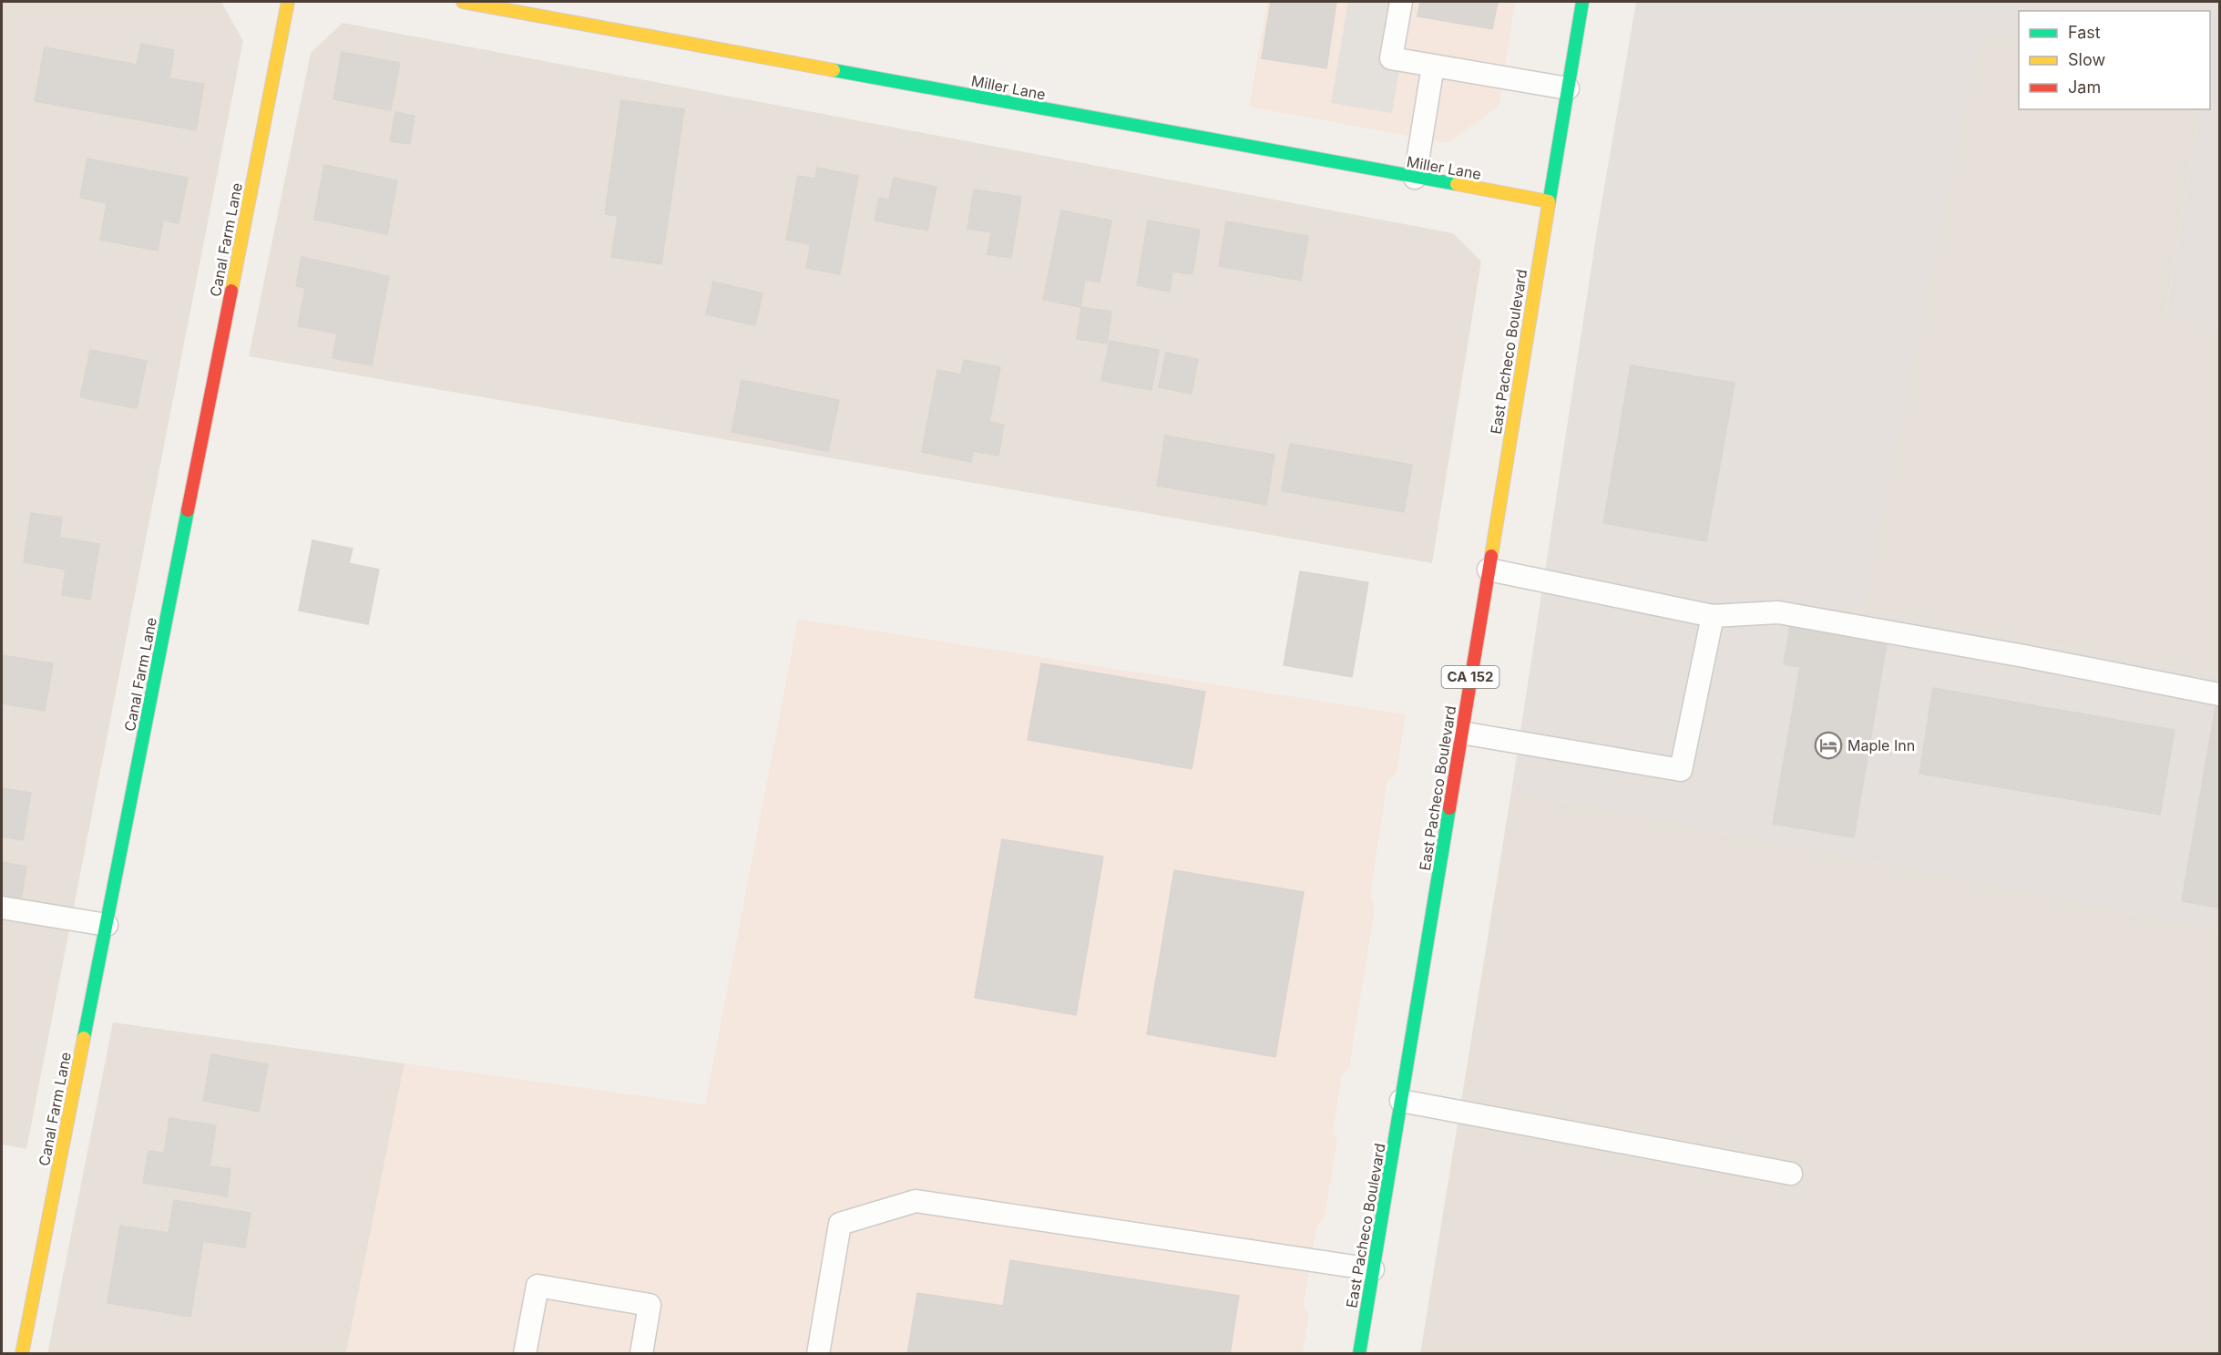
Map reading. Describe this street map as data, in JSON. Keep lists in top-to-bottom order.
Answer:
{
  "streets": {
    "main road": [
      "Miller Lane",
      "Canal Farm Lane",
      "East Pacheco Boulevard",
      "CA 152"
    ]
  },
  "crossings": [
    ["Miller Lane", "East Pacheco Boulevard"]
  ],
  "places": {
    "hotel": ["Maple Inn"]
  },
  "legend": ["Fast", "Slow", "Jam"]
}
